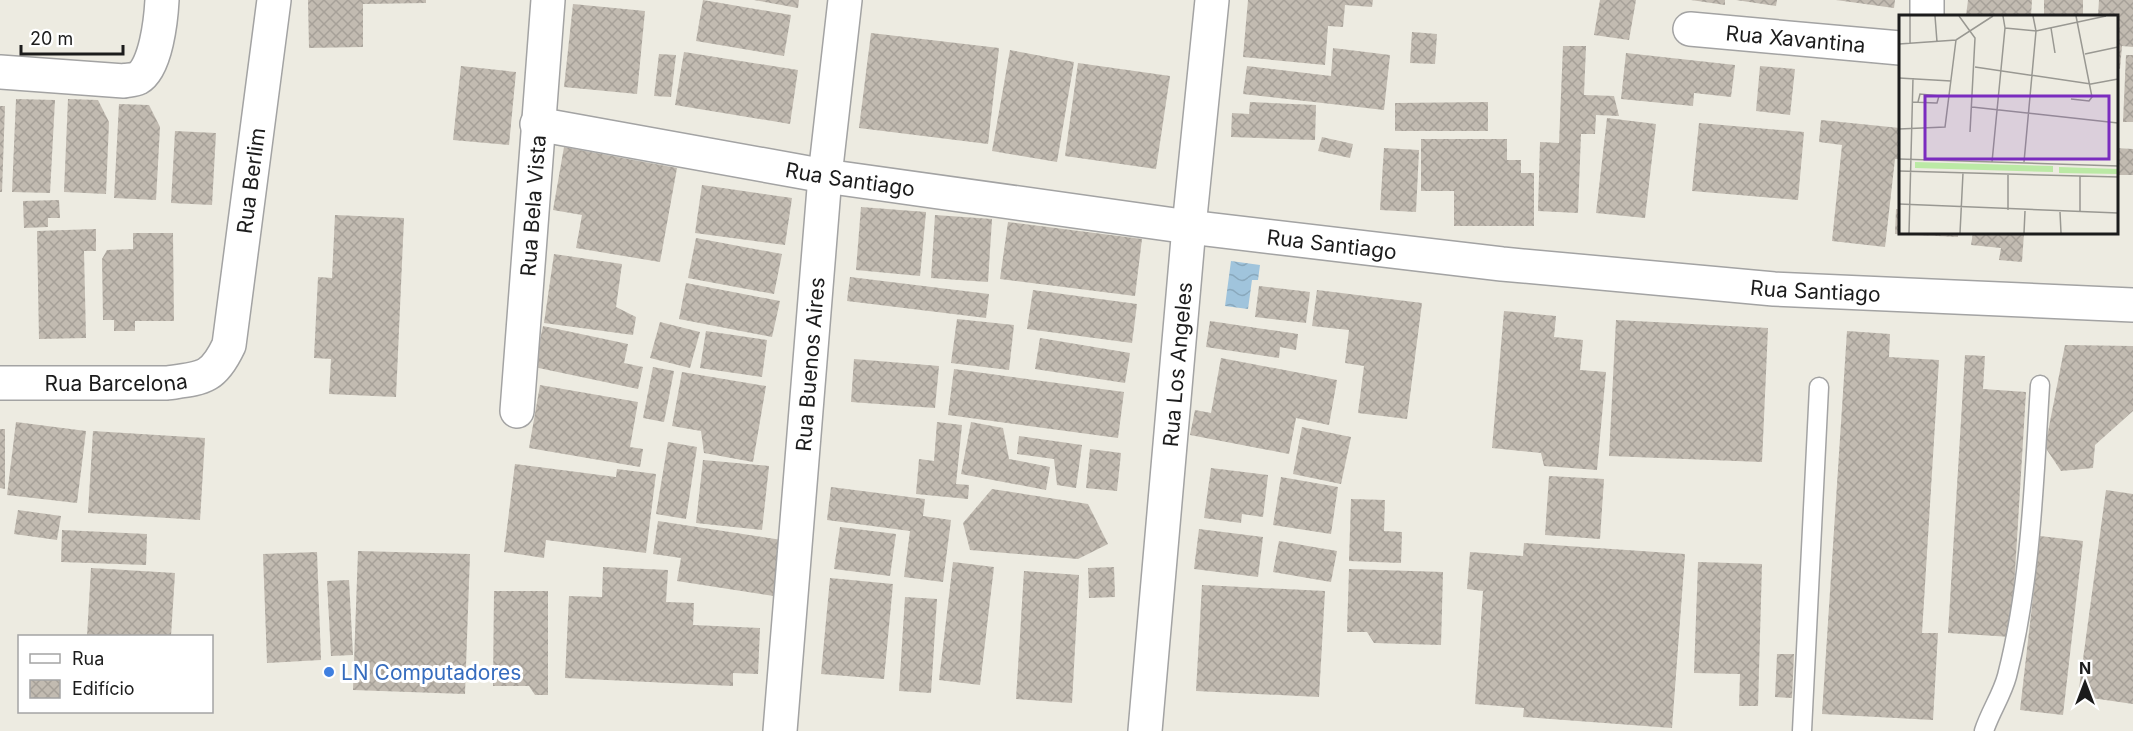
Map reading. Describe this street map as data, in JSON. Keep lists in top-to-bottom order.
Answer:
{
  "streets": {
    "street": [
      "Rua Xavantina",
      "Rua Santiago",
      "Rua Berlim",
      "Rua Bela Vista",
      "Rua Buenos Aires",
      "Rua Los Angeles",
      "Rua Barcelona"
    ]
  },
  "crossings": [
    ["Rua Santiago", "Rua Bela Vista"],
    ["Rua Santiago", "Rua Buenos Aires"],
    ["Rua Santiago", "Rua Los Angeles"],
    ["Rua Berlim", "Rua Barcelona"]
  ],
  "places": ["LN Computadores"],
  "legend": ["Rua", "Edifício"],
  "scale_bar": "20 m",
  "north": "top"
}
